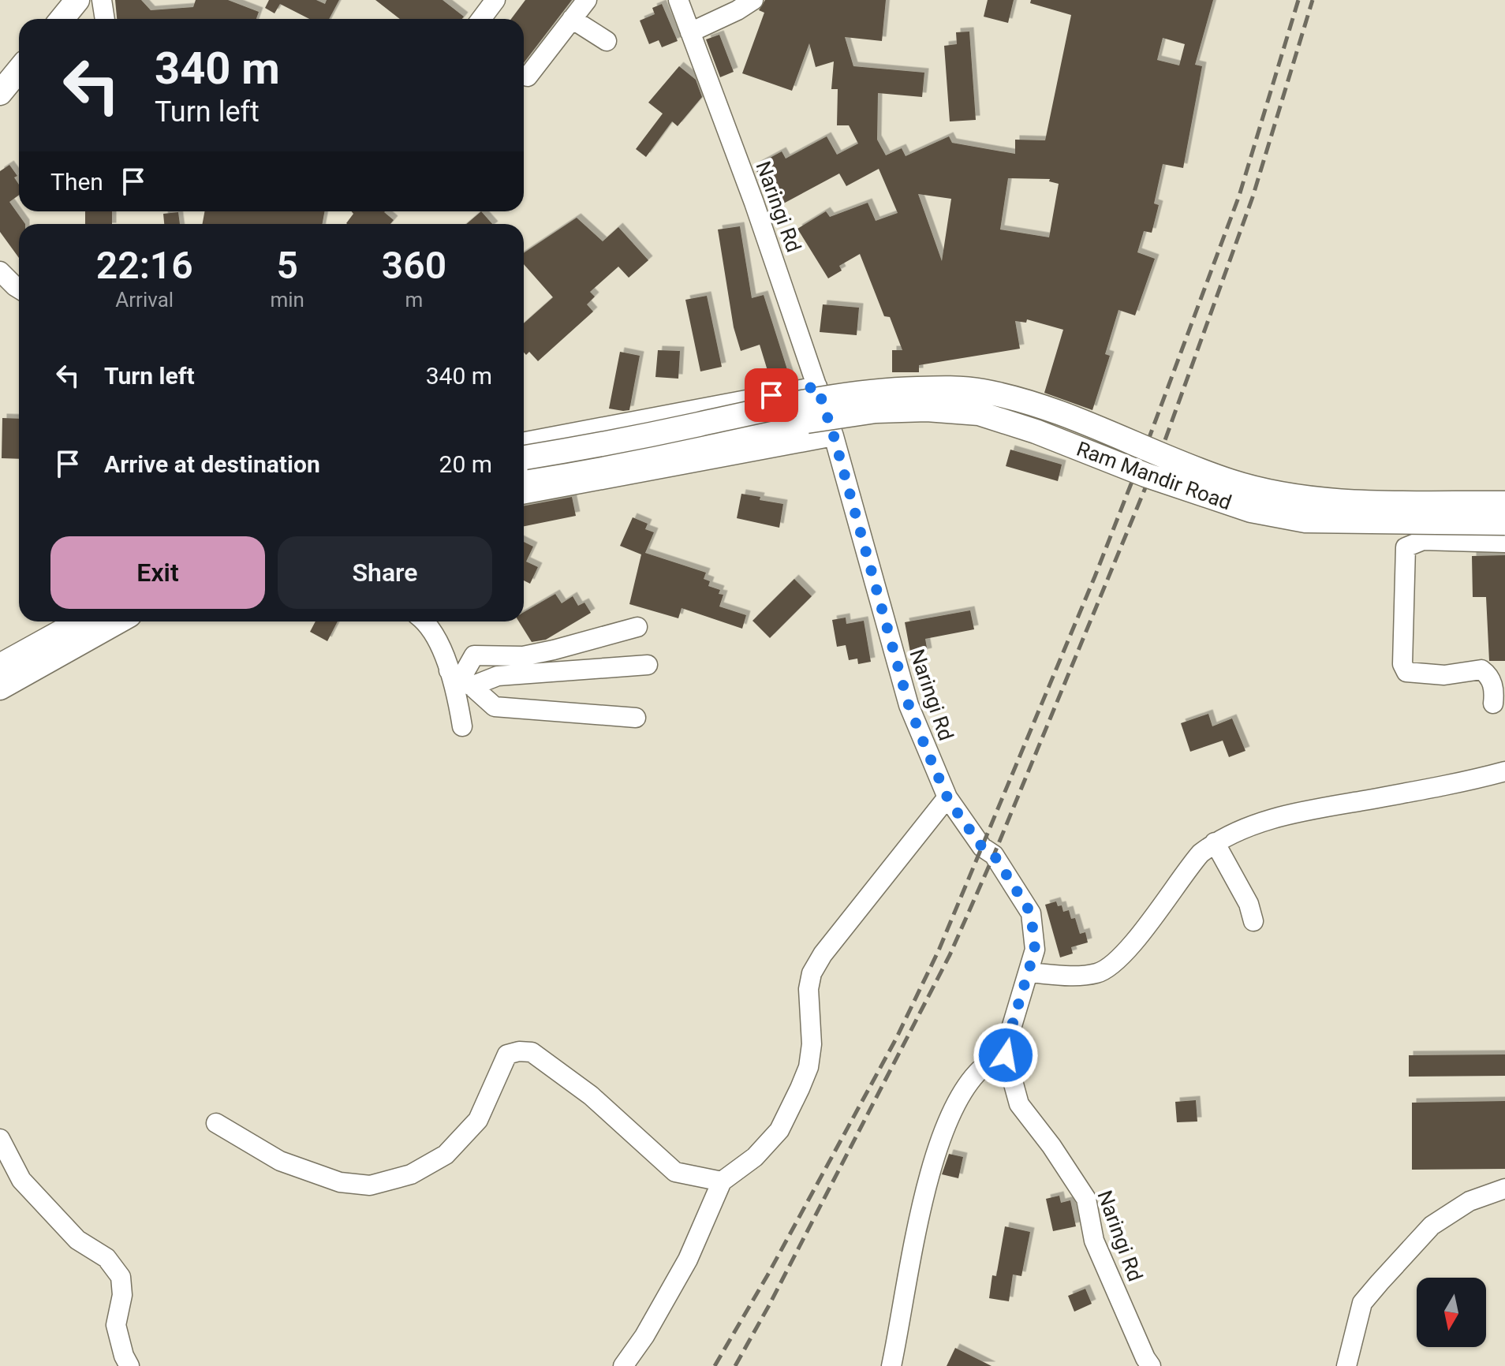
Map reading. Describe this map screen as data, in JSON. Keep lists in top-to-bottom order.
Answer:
{
  "streets": {
    "main road": ["Ram Mandir Road"],
    "street": ["Naringi Rd"]
  },
  "north": "bottom",
  "page": {
    "turn": ["340 m", "Turn left"],
    "then": "Then",
    "eta": [
      "22:16",
      "Arrival",
      "5",
      "min",
      "360",
      "m"
    ],
    "list": [
      {
        "name": "Turn left",
        "value": "340 m"
      },
      {
        "name": "Arrive at destination",
        "value": "20 m"
      }
    ],
    "buttons": ["Exit", "Share"]
  }
}
